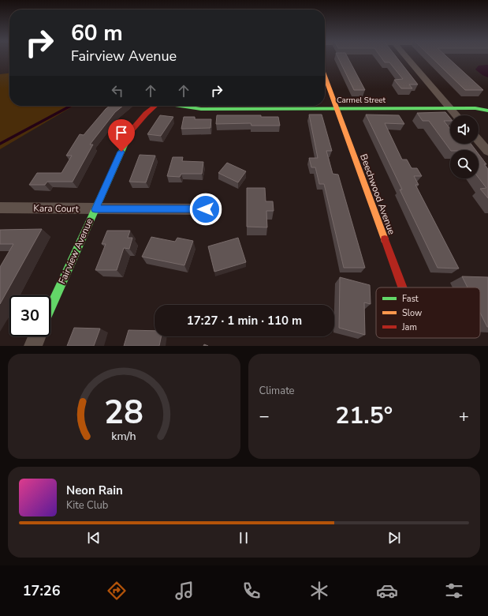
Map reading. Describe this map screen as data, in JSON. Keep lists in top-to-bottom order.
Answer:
{
  "streets": {
    "street": [
      "Carmel Street",
      "Beechwood Avenue",
      "Kara Court",
      "Fairview Avenue"
    ]
  },
  "crossings": [
    ["Carmel Street", "Beechwood Avenue"],
    ["Kara Court", "Fairview Avenue"]
  ],
  "legend": ["Fast", "Slow", "Jam"],
  "page": {
    "turn": ["60 m", "Fairview Avenue"],
    "limit": "30",
    "trip": "17:27 · 1 min · 110 m",
    "tile": "Climate",
    "heat": ["−", "21.5°", "+"],
    "song": ["Neon Rain", "Kite Club"],
    "tabs": "17:26",
    "gauge": ["28", "km/h"]
  }
}
